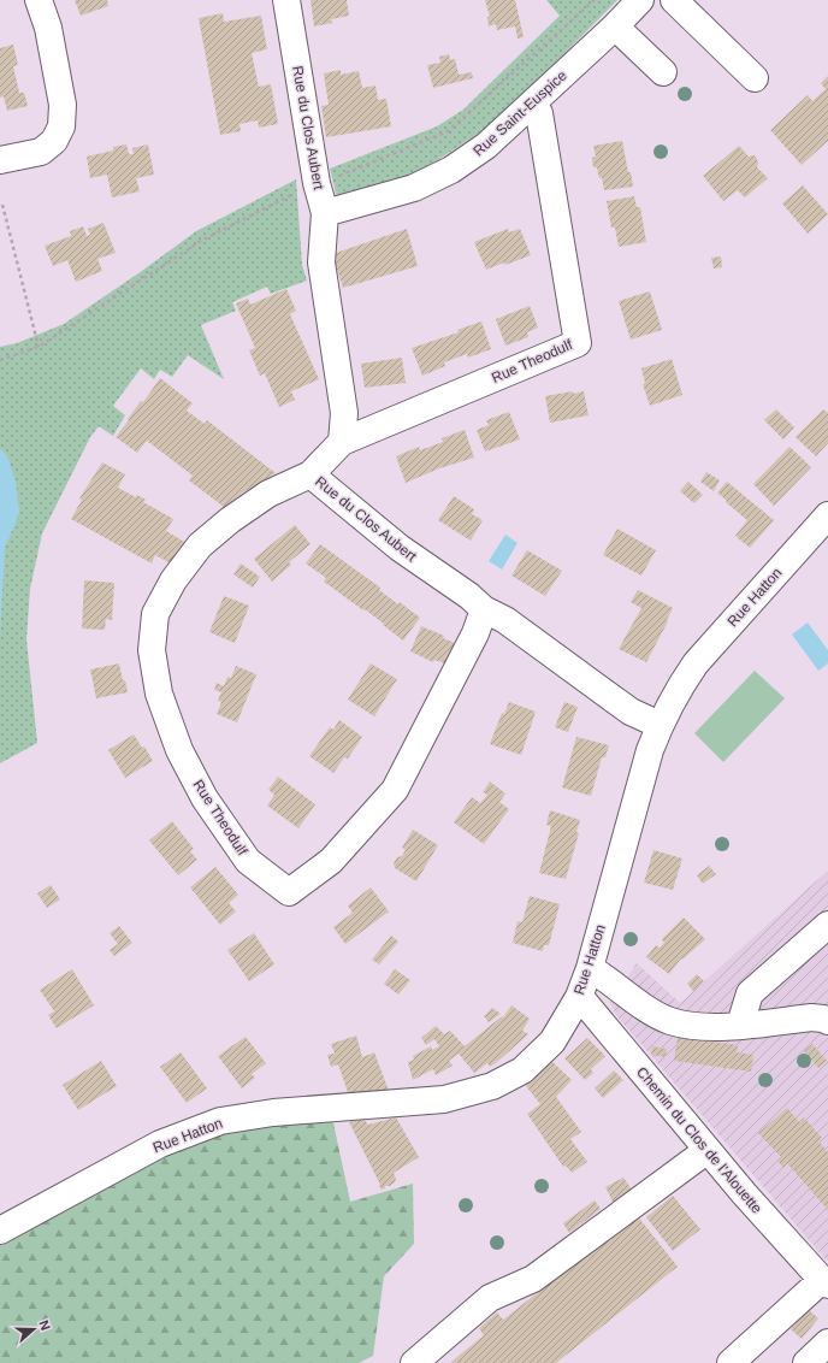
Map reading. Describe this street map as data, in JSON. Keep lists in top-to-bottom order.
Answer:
{
  "streets": {
    "street": [
      "Rue Saint-Euspice",
      "Rue du Clos Aubert",
      "Rue Theodulf",
      "Rue Hatton",
      "Chemin du Clos de l'Alouette"
    ]
  },
  "crossings": [
    ["Rue Saint-Euspice", "Rue du Clos Aubert"],
    ["Rue Saint-Euspice", "Rue Theodulf"],
    ["Rue du Clos Aubert", "Rue Theodulf"],
    ["Rue du Clos Aubert", "Rue Hatton"],
    ["Rue Hatton", "Chemin du Clos de l'Alouette"]
  ],
  "north": "right"
}
